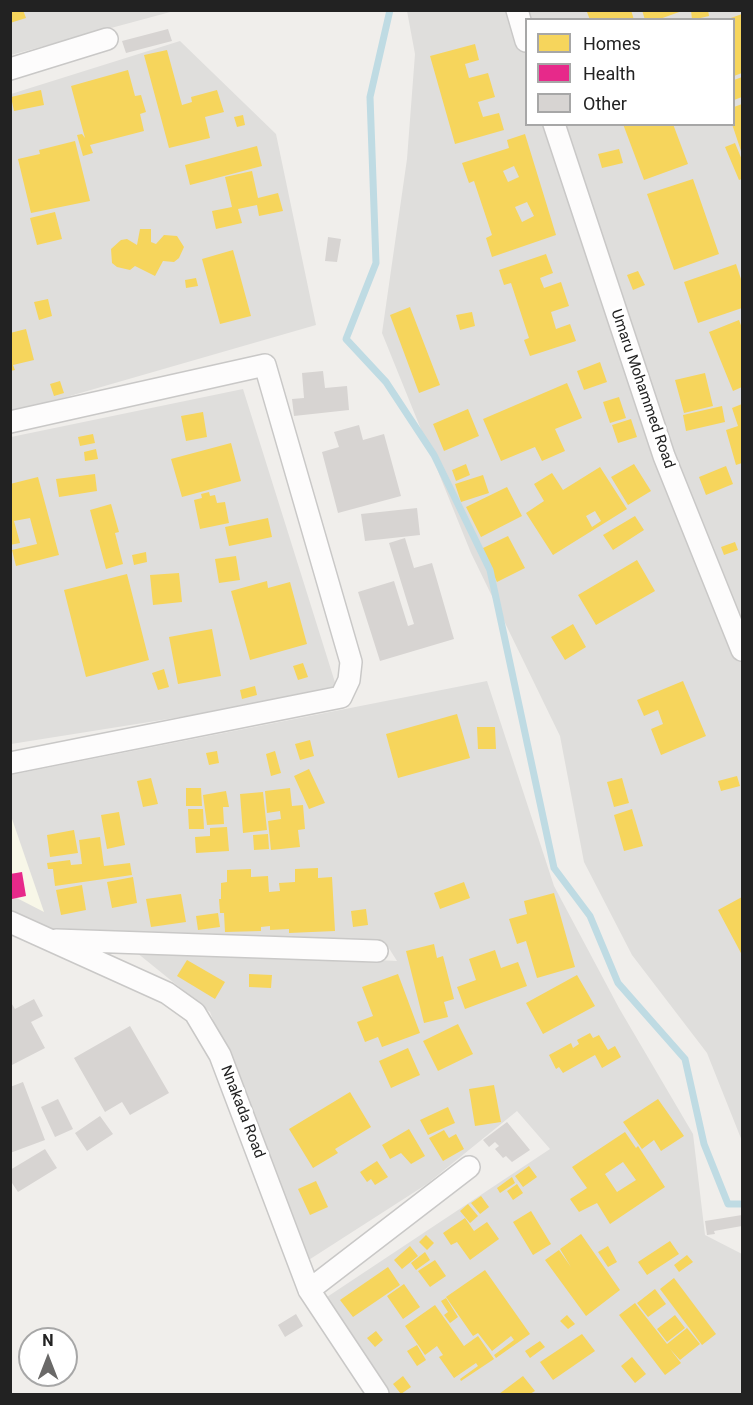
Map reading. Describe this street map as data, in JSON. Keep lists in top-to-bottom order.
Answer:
{
  "streets": {
    "street": ["Umaru Mohammed Road", "Nnakada Road"]
  },
  "legend": ["Homes", "Health", "Other"],
  "north": "top"
}
